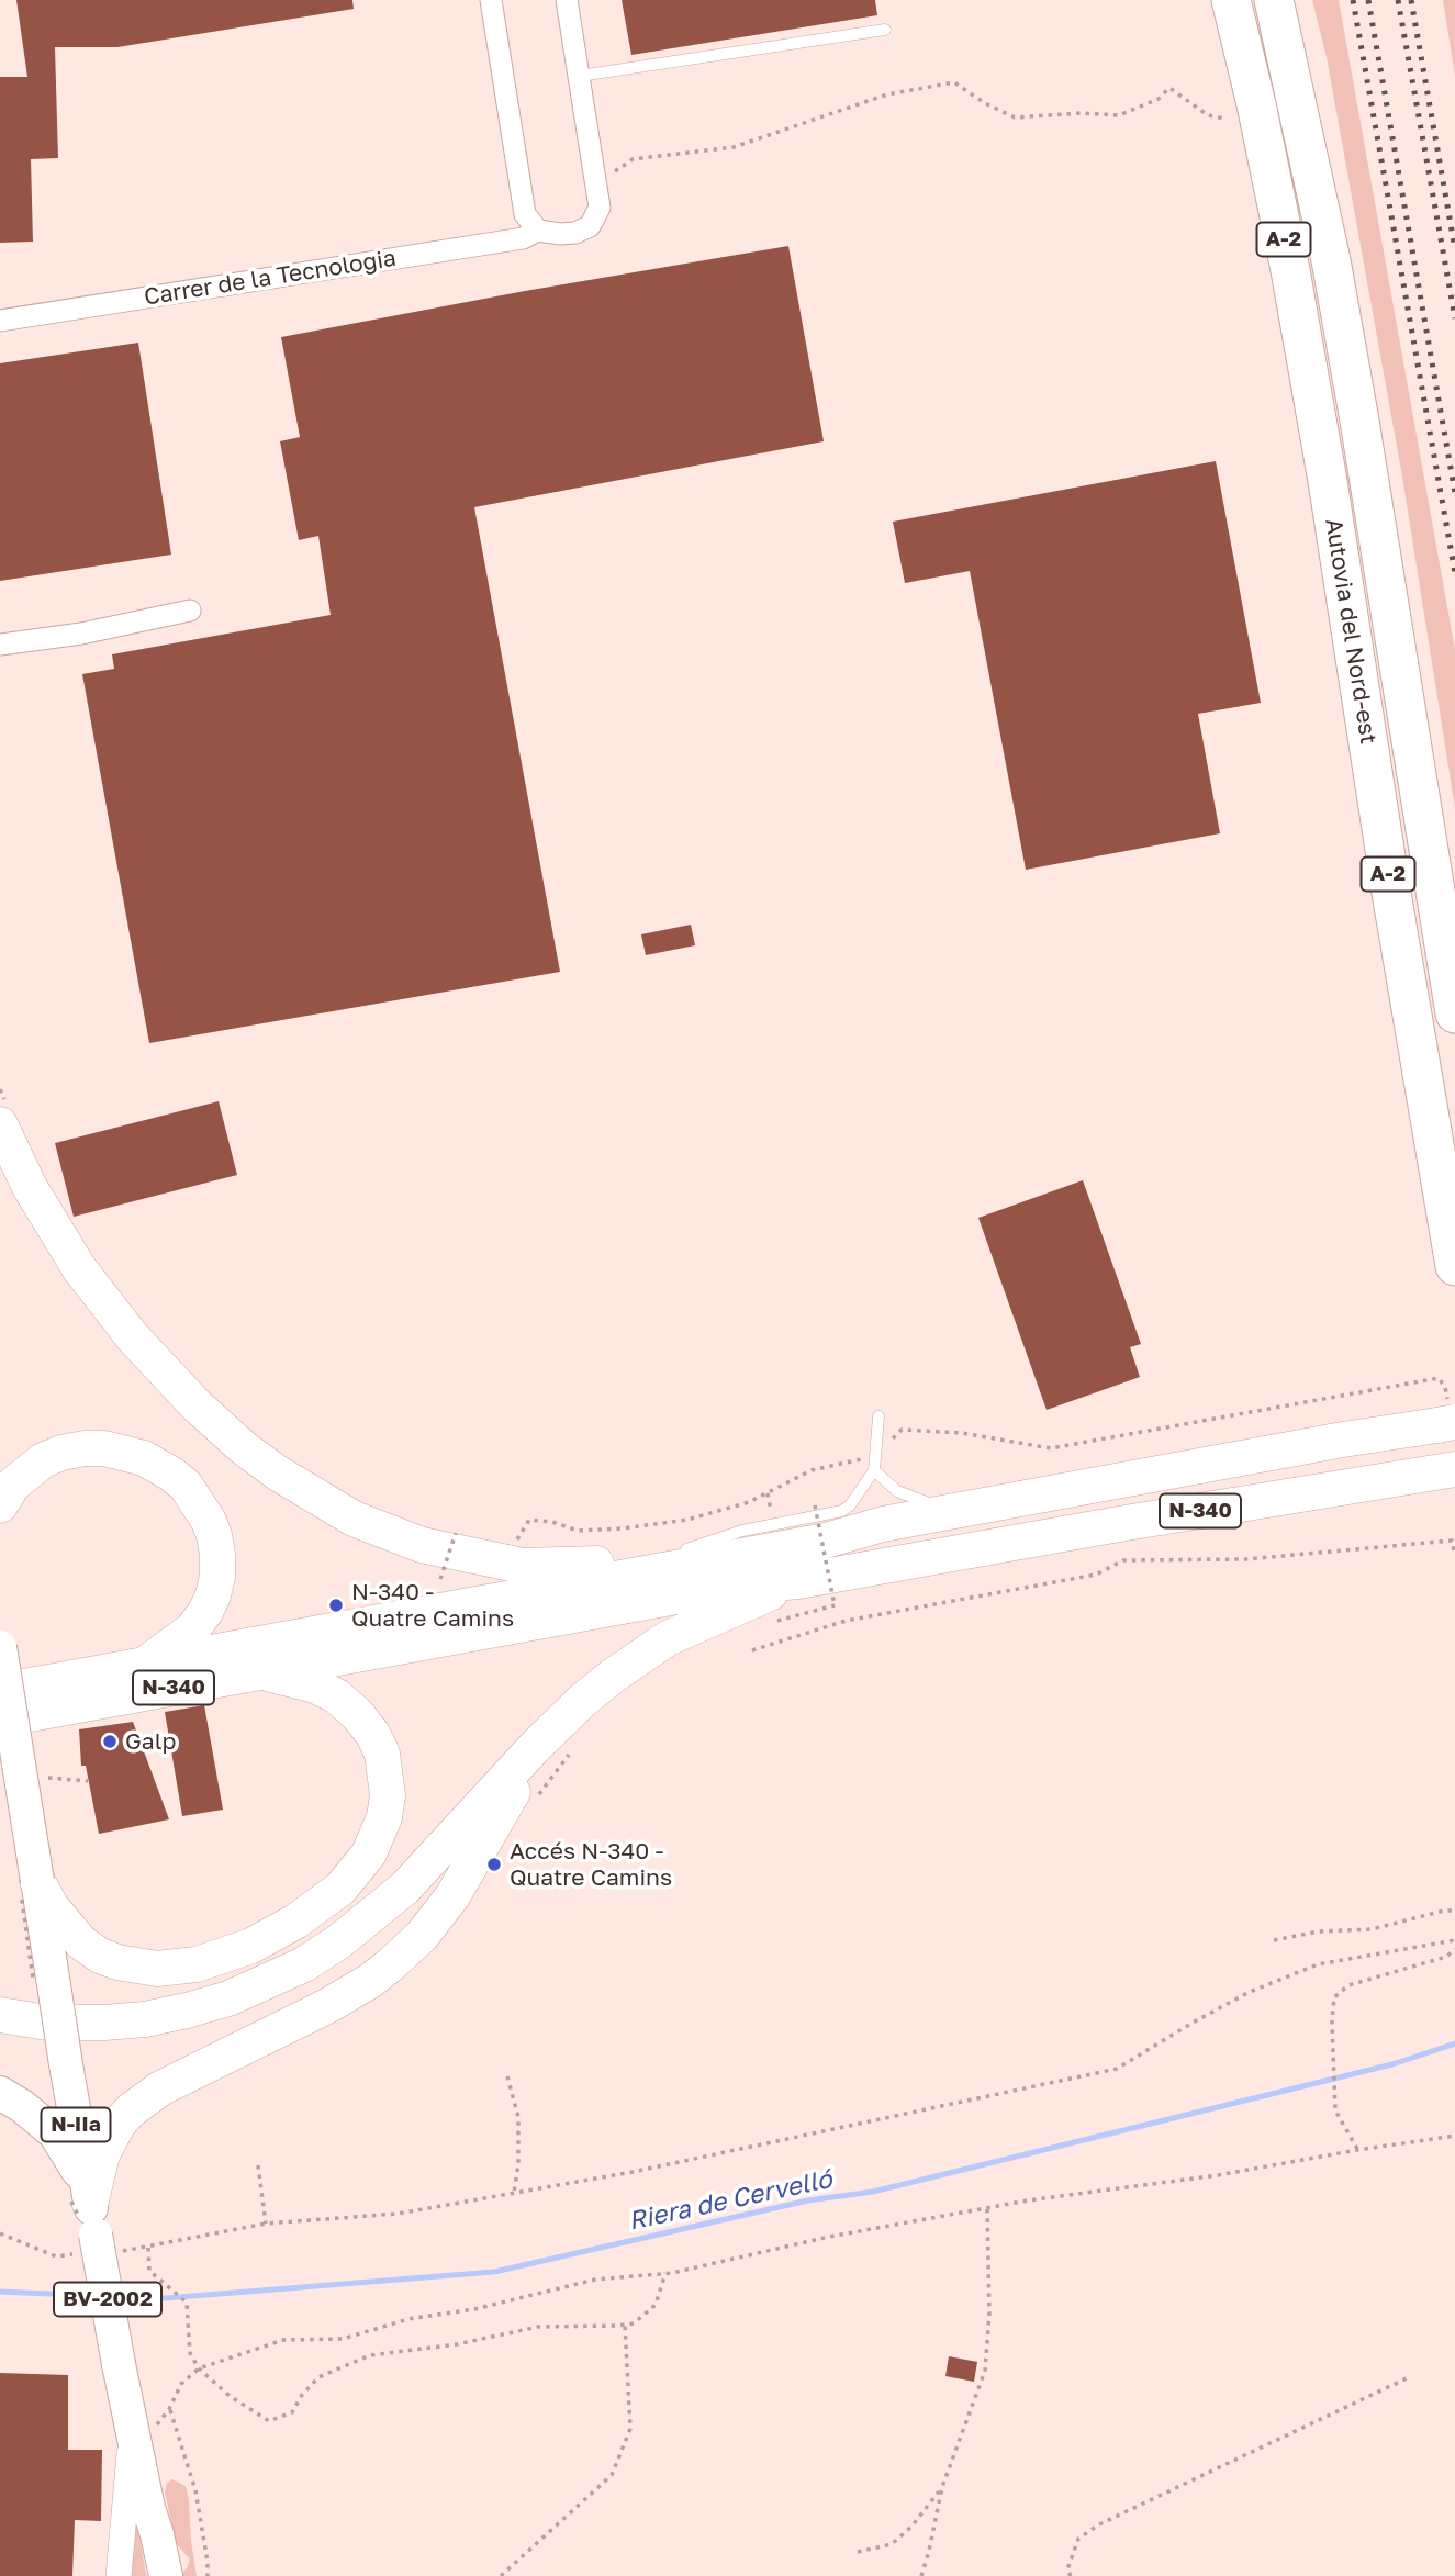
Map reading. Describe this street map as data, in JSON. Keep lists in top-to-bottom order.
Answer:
{
  "streets": {
    "highway": ["A-2", "Autovia del Nord-est", "N-340"],
    "main road": ["N-IIa", "BV-2002"],
    "street": ["Carrer de la Tecnologia"]
  },
  "crossings": [
    ["N-IIa", "BV-2002"]
  ],
  "water": ["Riera de Cervelló"],
  "places": ["N-340 - Quatre Camins", "Galp", "Accés N-340 - Quatre Camins"]
}
